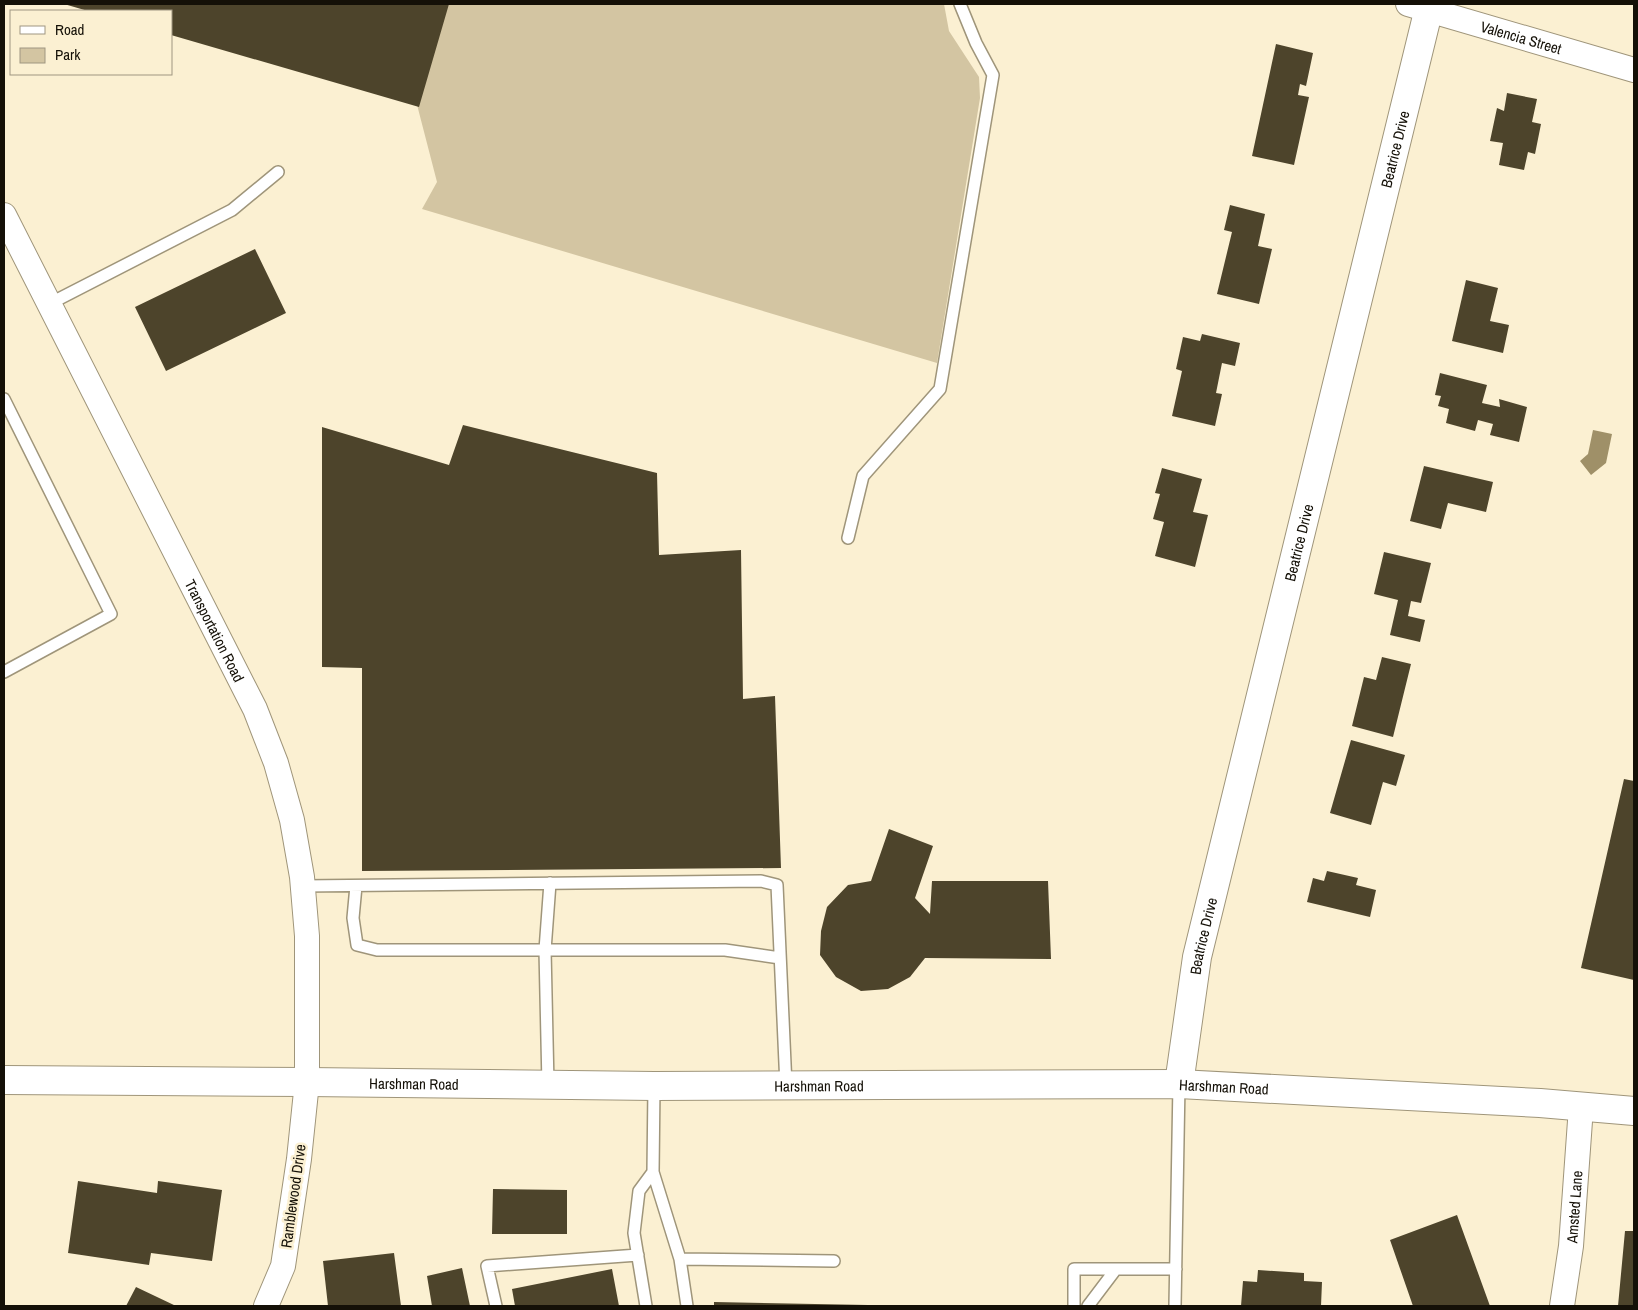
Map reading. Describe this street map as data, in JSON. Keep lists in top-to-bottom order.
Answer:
{
  "streets": {
    "main road": ["Beatrice Drive", "Harshman Road"],
    "street": [
      "Valencia Street",
      "Transportation Road",
      "Ramblewood Drive",
      "Amsted Lane"
    ]
  },
  "crossings": [
    ["Valencia Street", "Beatrice Drive"],
    ["Beatrice Drive", "Harshman Road"],
    ["Transportation Road", "Harshman Road"],
    ["Transportation Road", "Ramblewood Drive"],
    ["Harshman Road", "Ramblewood Drive"],
    ["Harshman Road", "Amsted Lane"]
  ],
  "legend": ["Road", "Park"]
}
